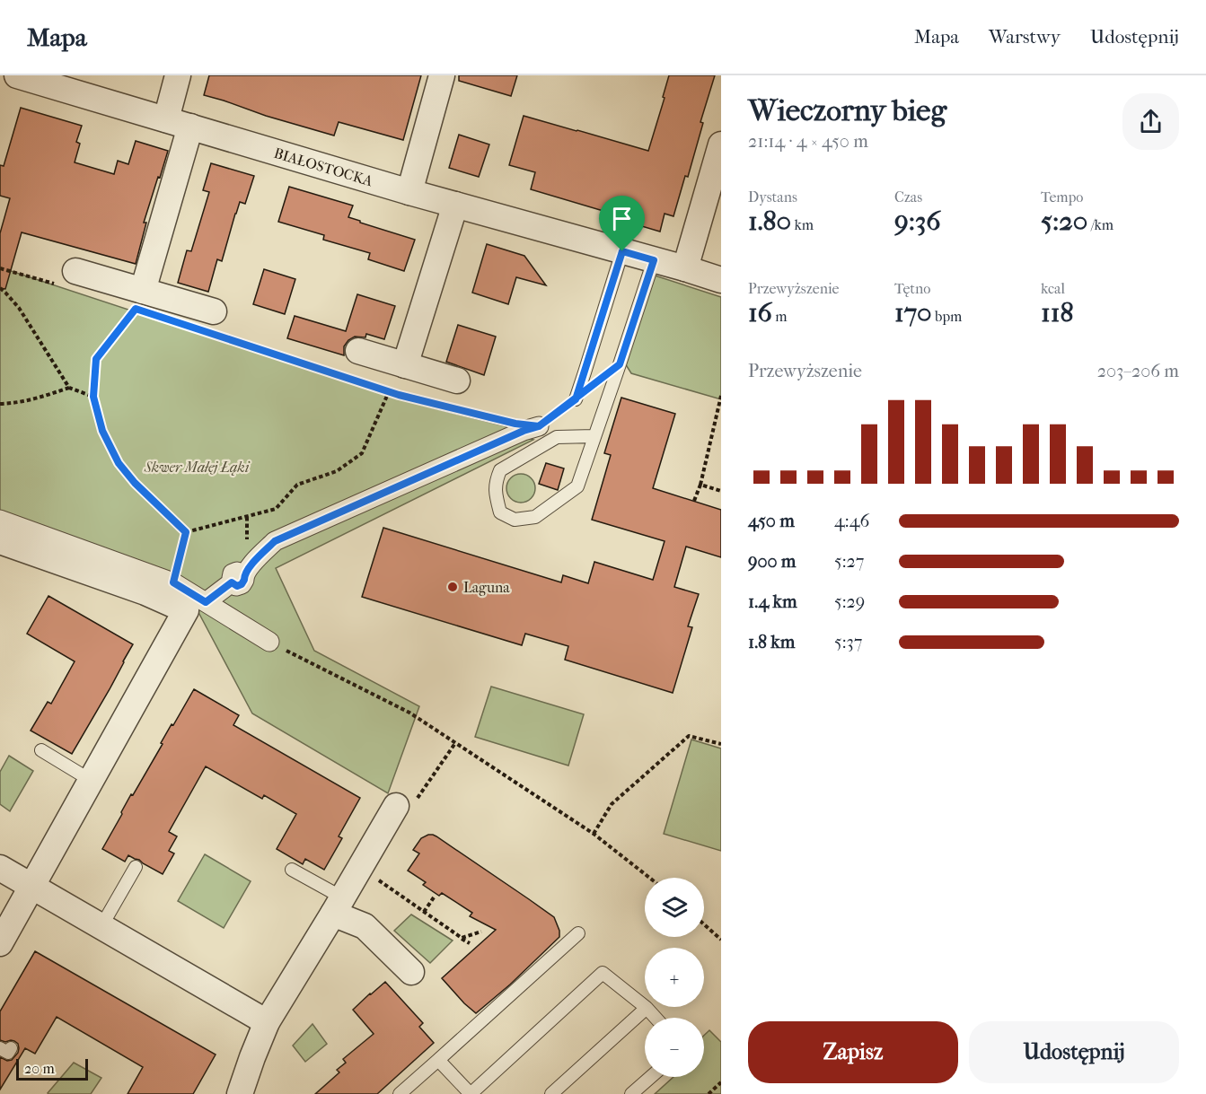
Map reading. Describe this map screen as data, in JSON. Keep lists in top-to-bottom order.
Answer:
{
  "streets": {
    "street": ["BIAŁOSTOCKA"]
  },
  "parks": ["Skwer Małej Łąki"],
  "places": ["Laguna"],
  "scale_bar": "20 m",
  "page": {
    "header": "Mapa",
    "nav": ["Mapa", "Warstwy", "Udostępnij"],
    "heading": ["Wieczorny bieg", "21:14 · 4 × 450 m"],
    "stats": [
      ["Dystans", "1.80 km"],
      ["Czas", "9:36"],
      ["Tempo", "5:20 /km"],
      ["Przewyższenie", "16 m"],
      ["Tętno", "170 bpm"],
      ["kcal", "118"]
    ],
    "chart": ["Przewyższenie", "203–206 m"],
    "list": [
      {
        "name": "450 m",
        "note": "4:46"
      },
      {
        "name": "900 m",
        "note": "5:27"
      },
      {
        "name": "1.4 km",
        "note": "5:29"
      },
      {
        "name": "1.8 km",
        "note": "5:37"
      }
    ],
    "map_buttons": ["+", "−"],
    "buttons": ["Zapisz", "Udostępnij"],
    "scale": "20 m"
  }
}
